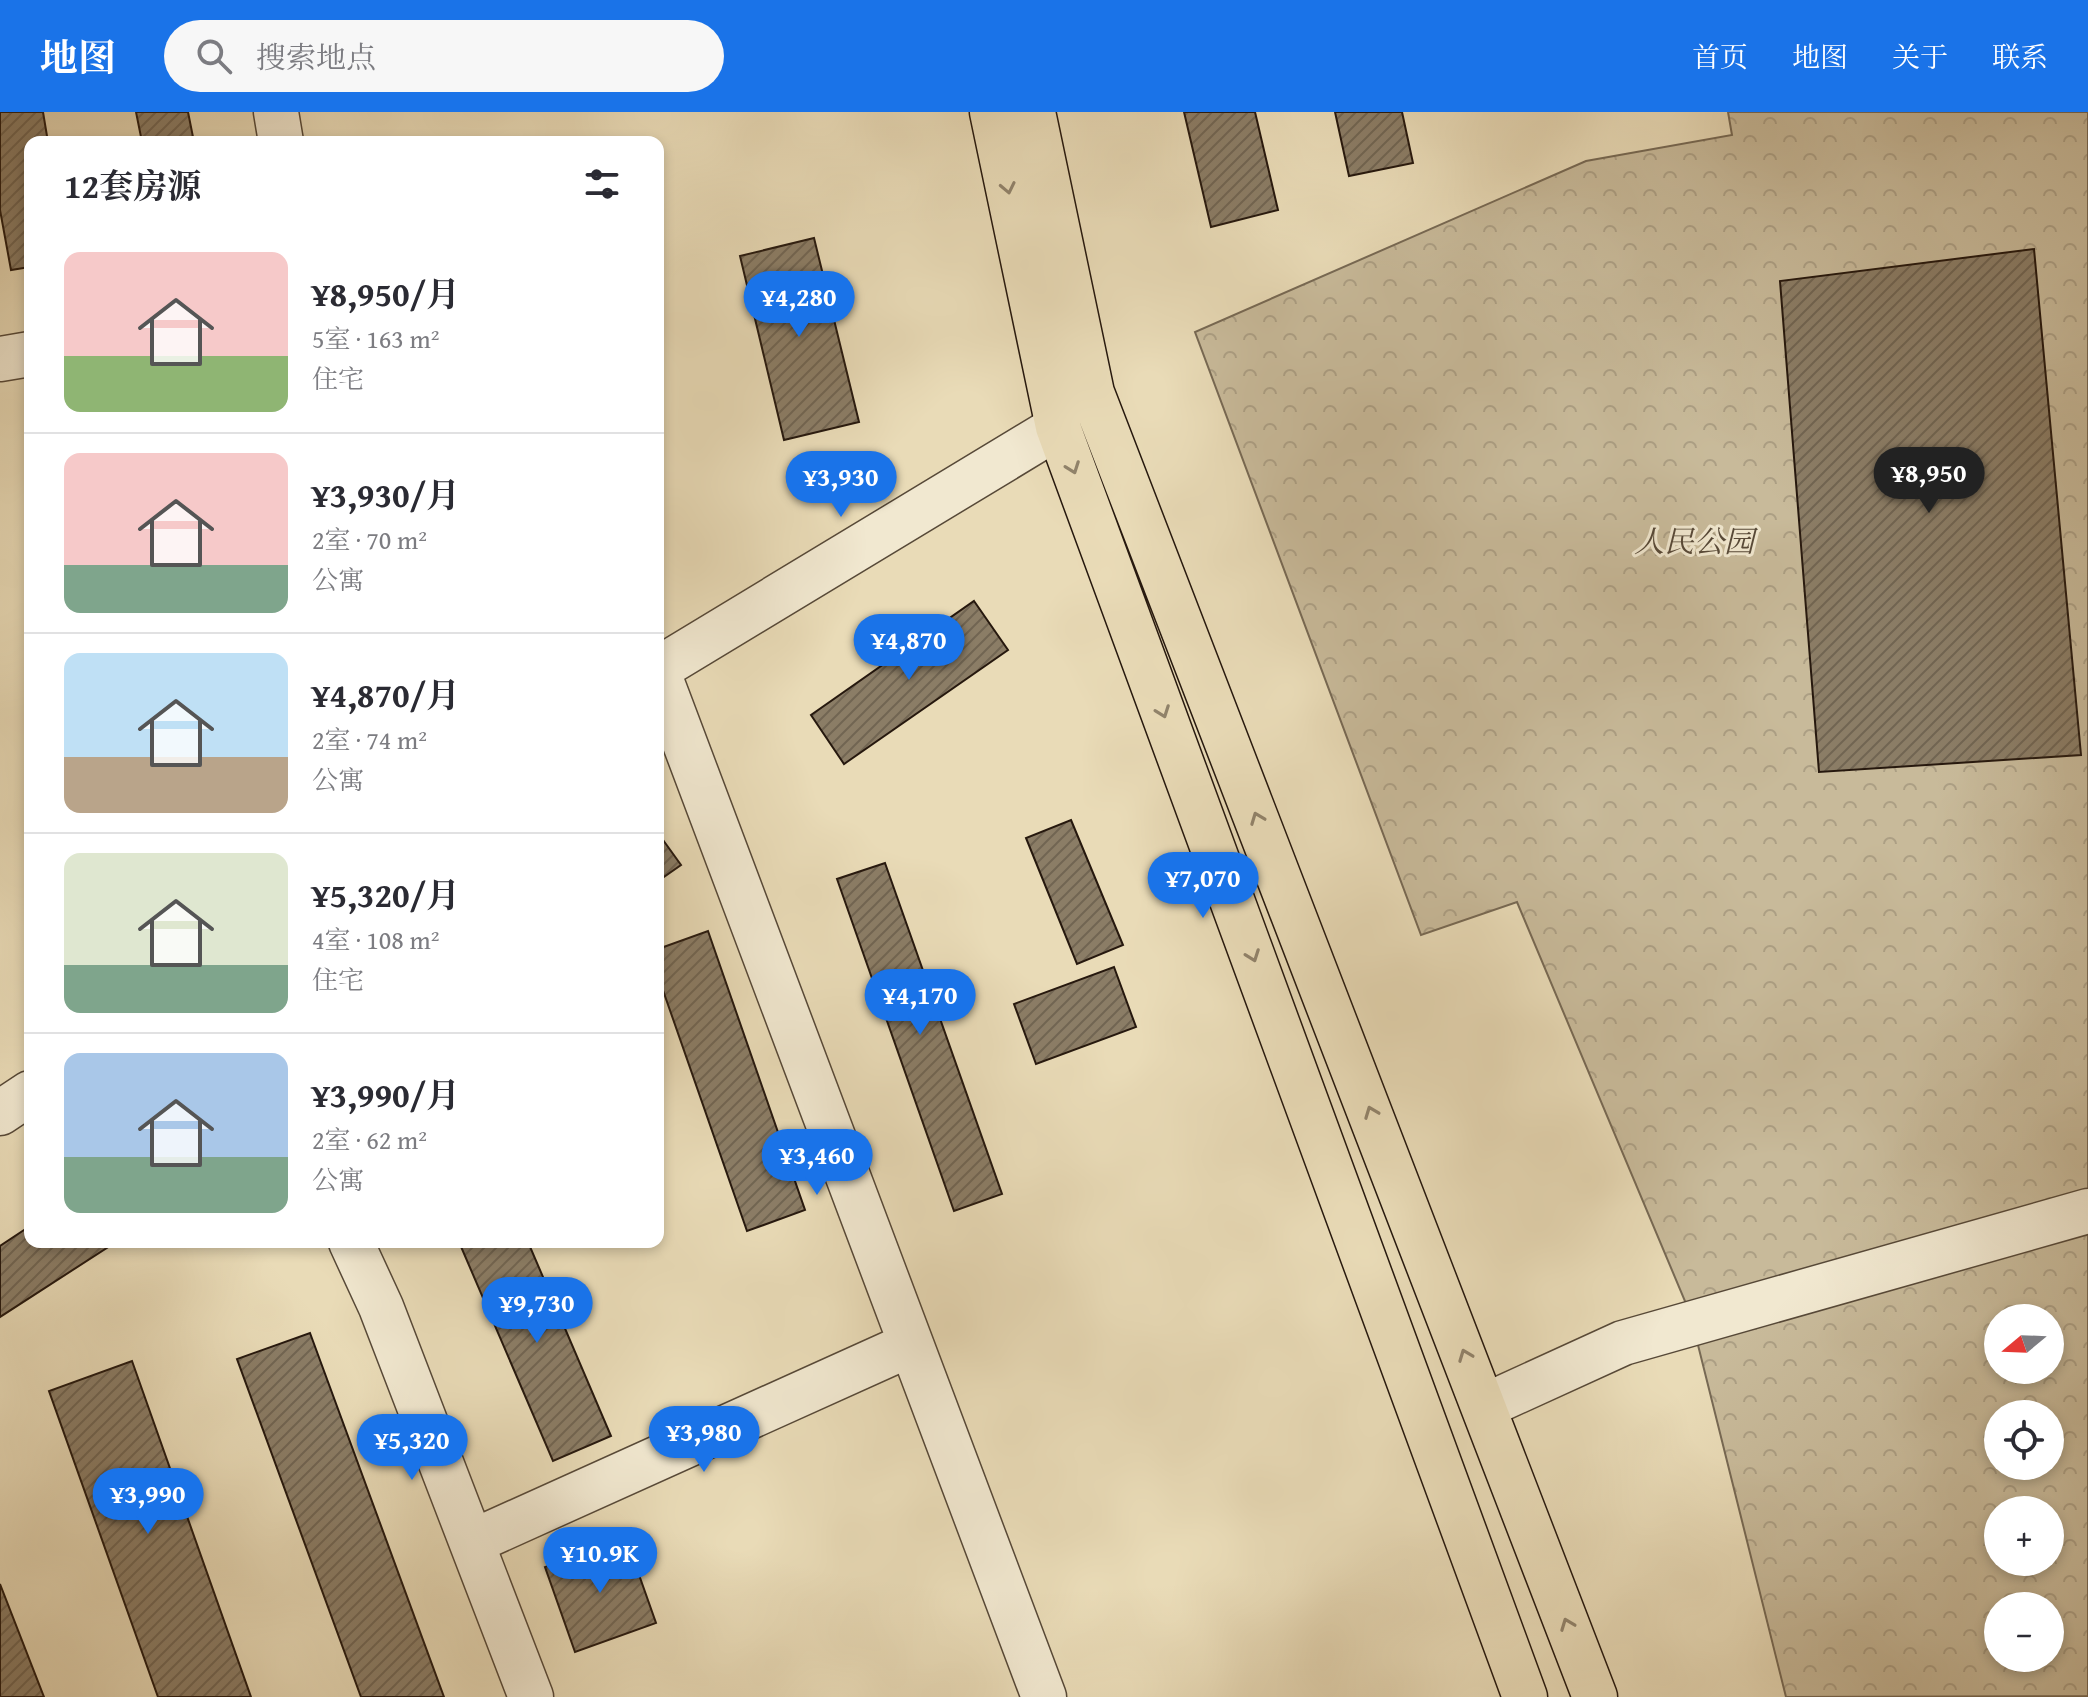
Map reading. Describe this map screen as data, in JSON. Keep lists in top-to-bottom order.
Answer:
{
  "parks": ["人民公园"],
  "north": "left",
  "page": {
    "header": "地图",
    "search": "搜索地点",
    "nav": [
      "首页",
      "地图",
      "关于",
      "联系"
    ],
    "heading": "12套房源",
    "list": [
      {
        "name": "¥8,950/月",
        "note": "5室 · 163 m² · 住宅"
      },
      {
        "name": "¥3,930/月",
        "note": "2室 · 70 m² · 公寓"
      },
      {
        "name": "¥4,870/月",
        "note": "2室 · 74 m² · 公寓"
      },
      {
        "name": "¥5,320/月",
        "note": "4室 · 108 m² · 住宅"
      },
      {
        "name": "¥3,990/月",
        "note": "2室 · 62 m² · 公寓"
      }
    ],
    "price": [
      "¥4,280",
      "¥8,950",
      "¥3,930",
      "¥4,870",
      "¥7,070",
      "¥4,170",
      "¥3,460",
      "¥9,730",
      "¥3,980",
      "¥5,320",
      "¥3,990",
      "¥10.9K"
    ],
    "map_buttons": ["+", "−"]
  }
}
